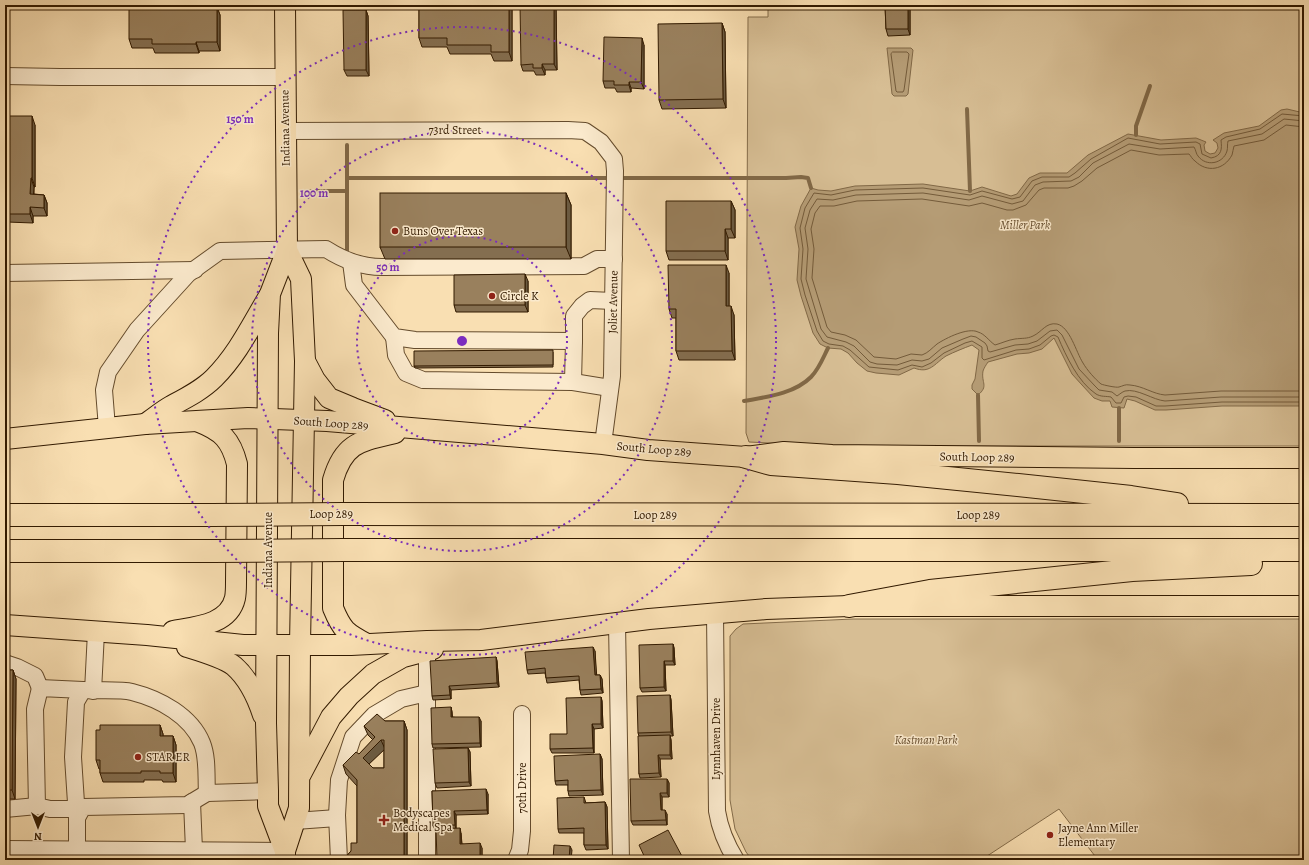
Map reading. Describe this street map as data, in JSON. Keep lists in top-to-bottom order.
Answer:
{
  "streets": {
    "highway": ["Loop 289"],
    "main road": ["Indiana Avenue", "South Loop 289"],
    "street": [
      "73rd Street",
      "Joliet Avenue",
      "Lynnhaven Drive",
      "70th Drive"
    ]
  },
  "crossings": [
    ["Indiana Avenue", "73rd Street"],
    ["Indiana Avenue", "South Loop 289"],
    ["73rd Street", "Joliet Avenue"],
    ["Joliet Avenue", "South Loop 289"]
  ],
  "parks": ["Miller Park", "Kastman Park"],
  "places": {
    "other": [
      "Buns Over Texas",
      "Circle K",
      "STAR ER",
      "Jayne Ann Miller Elementary"
    ],
    "health": ["Bodyscapes Medical Spa"]
  },
  "north": "bottom",
  "rings": ["150 m", "100 m", "50 m"]
}
